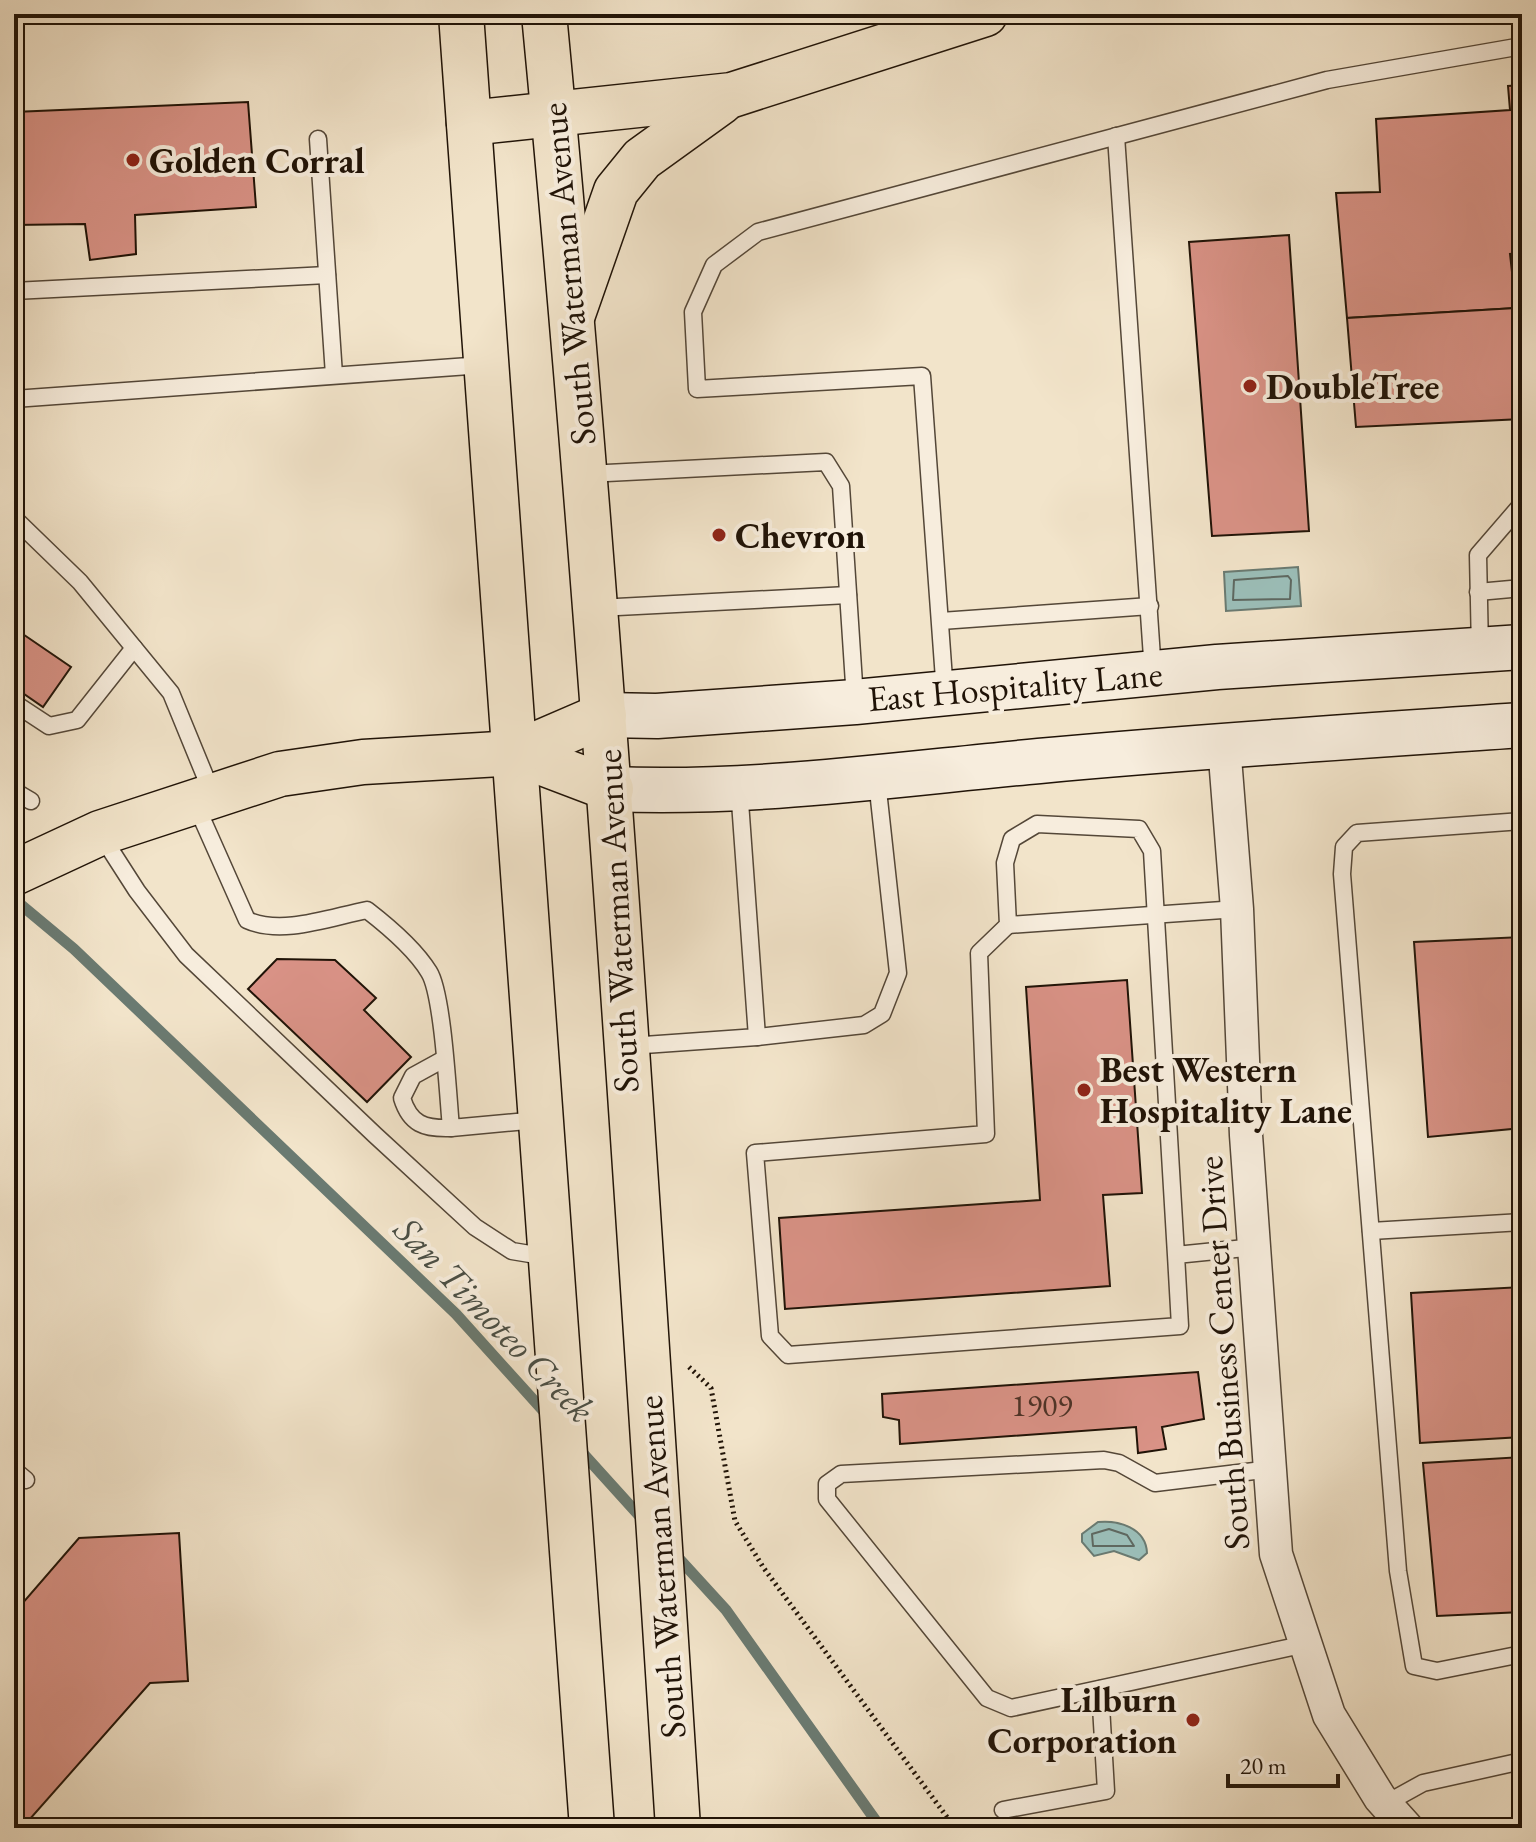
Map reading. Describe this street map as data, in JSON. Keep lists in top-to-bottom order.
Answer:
{
  "streets": {
    "main road": ["South Waterman Avenue", "East Hospitality Lane"],
    "street": ["South Business Center Drive"]
  },
  "crossings": [
    ["South Waterman Avenue", "East Hospitality Lane"],
    ["East Hospitality Lane", "South Business Center Drive"]
  ],
  "water": ["San Timoteo Creek"],
  "places": [
    "Golden Corral",
    "DoubleTree",
    "Chevron",
    "Best Western Hospitality Lane",
    "Lilburn Corporation"
  ],
  "house_numbers": ["1909"],
  "scale_bar": "20 m"
}
